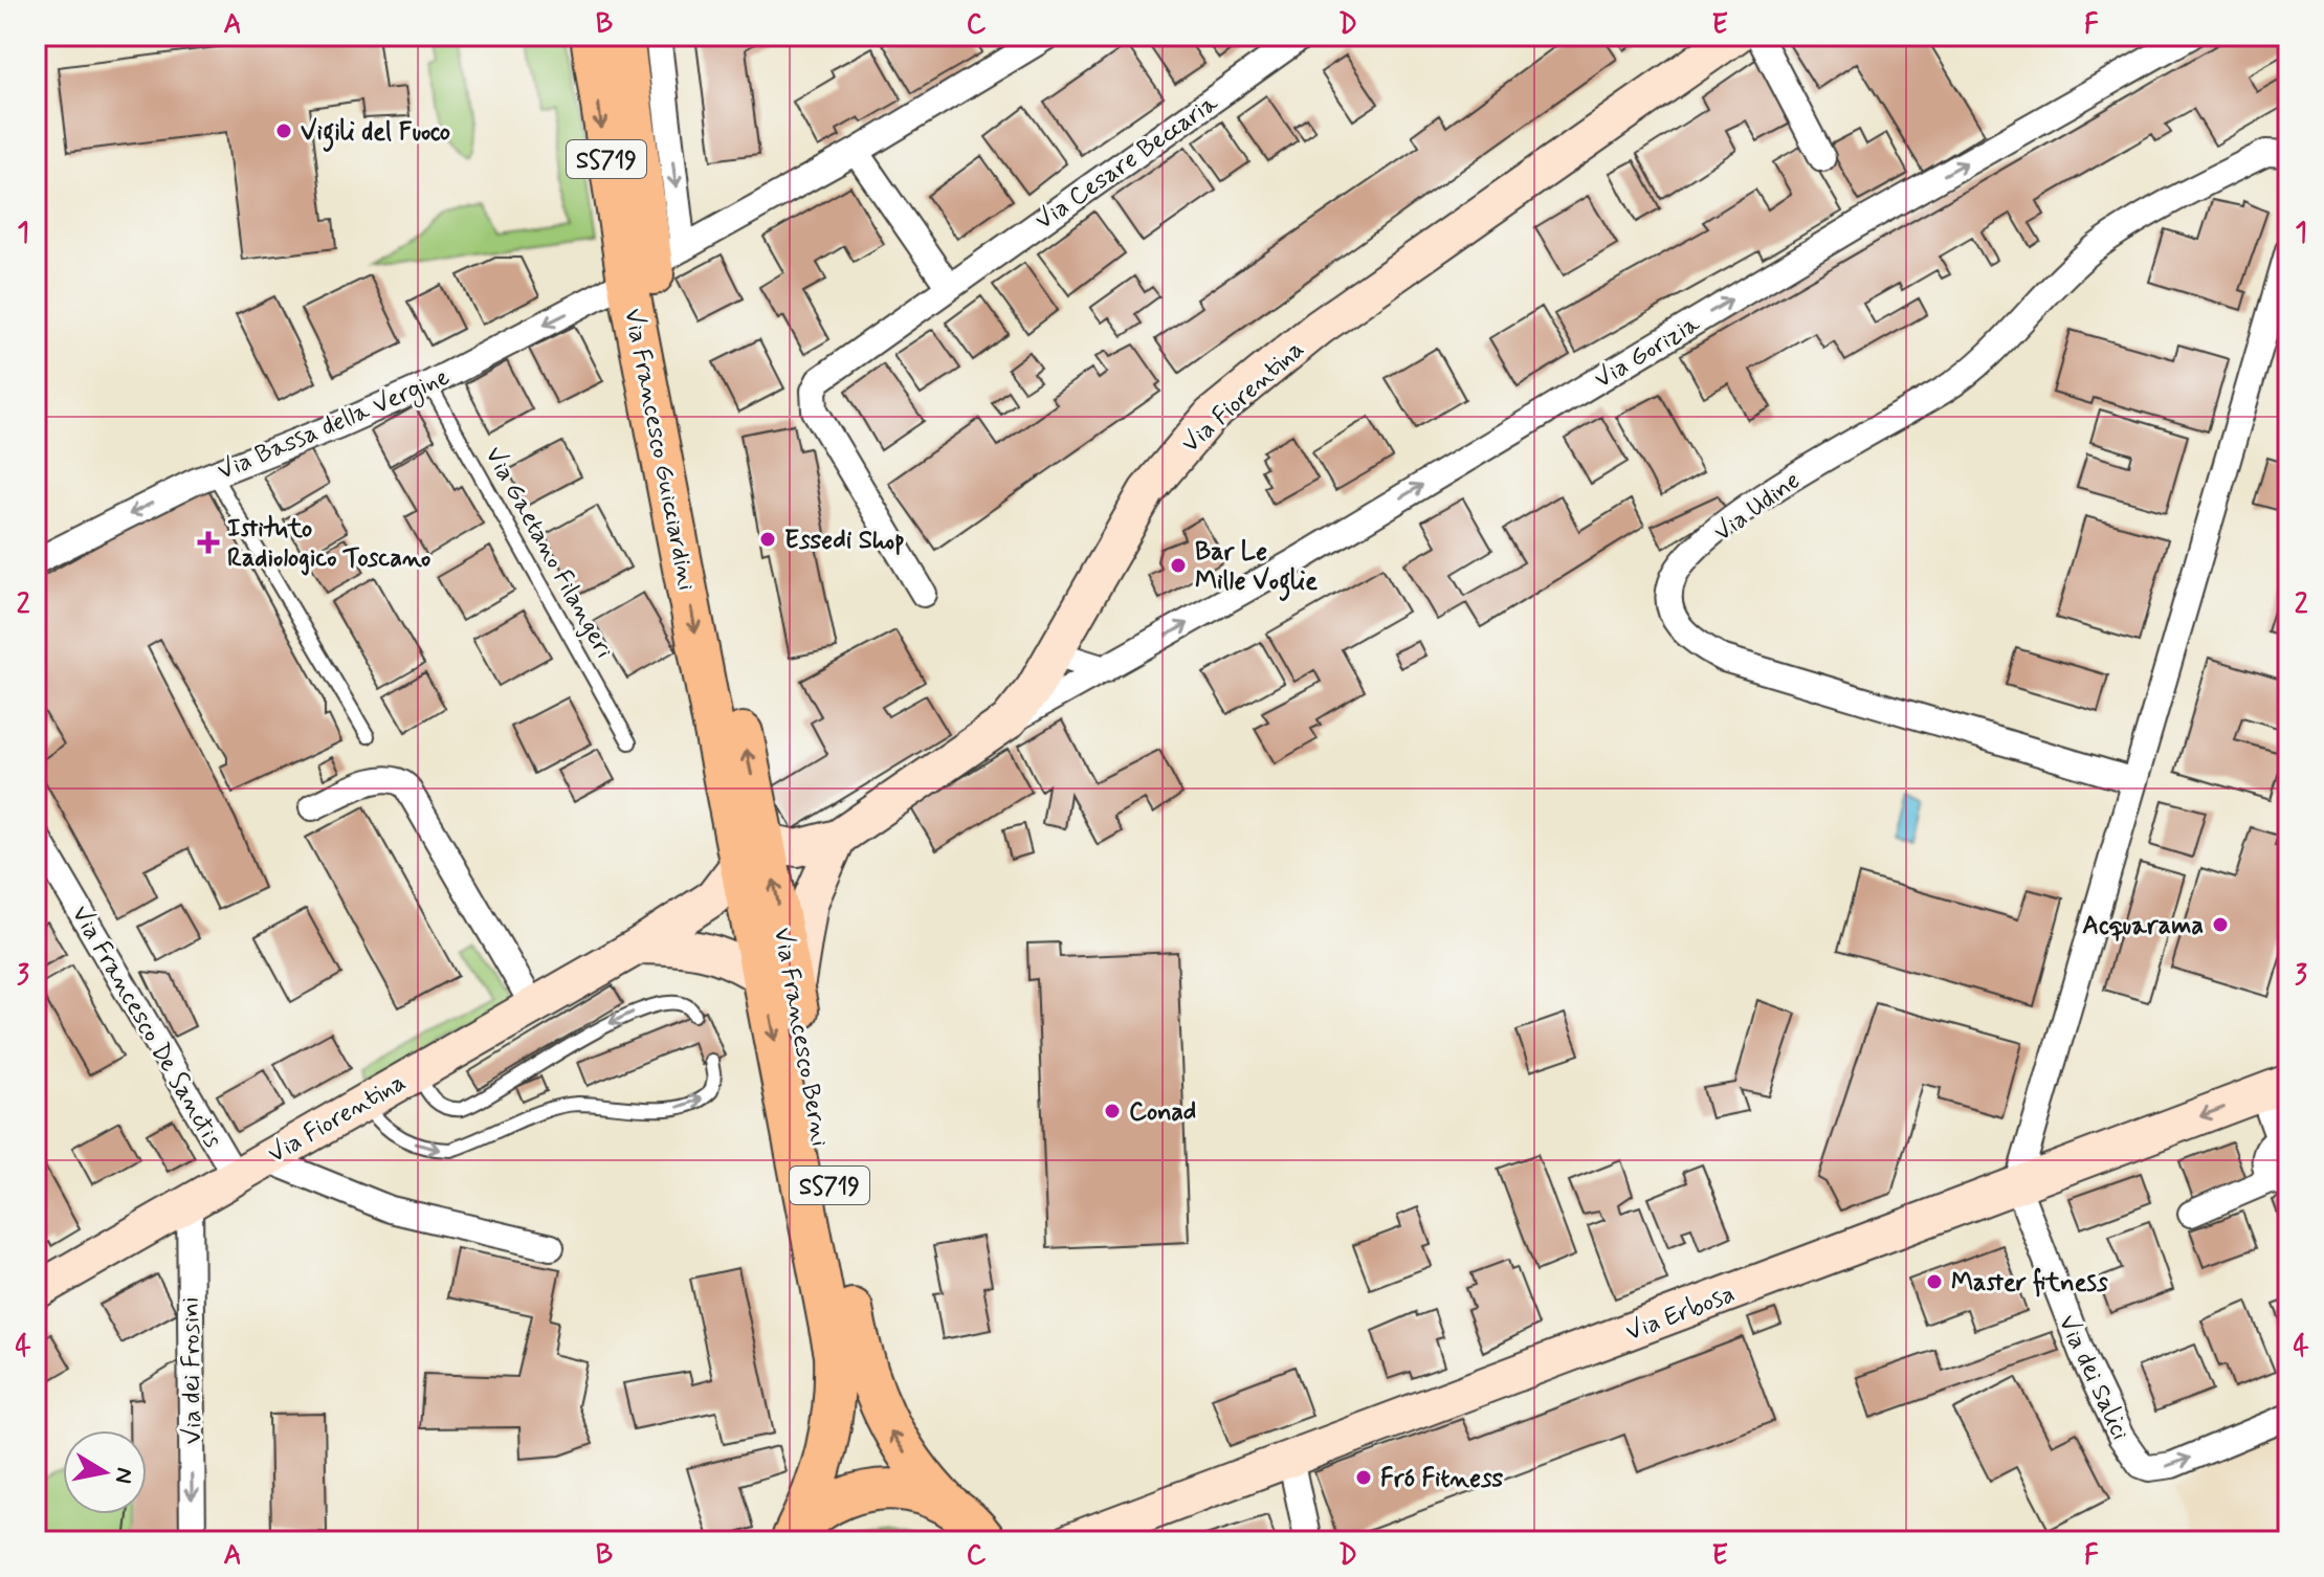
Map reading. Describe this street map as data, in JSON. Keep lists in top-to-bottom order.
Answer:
{
  "streets": {
    "main road": ["SS719", "Via Francesco Guicciardini", "Via Francesco Berni"],
    "street": [
      "Via Cesare Beccaria",
      "Via Gorizia",
      "Via Fiorentina",
      "Via Bassa della Vergine",
      "Via Udine",
      "Via Francesco De Sanctis",
      "Via Erbosa",
      "Via dei Frosini",
      "Via dei Salici"
    ],
    "lane": ["Via Gaetano Filangeri"]
  },
  "crossings": [
    ["SS719", "Via Francesco Berni"],
    ["Via Gorizia", "Via Fiorentina"],
    ["Via Fiorentina", "Via Francesco Guicciardini"],
    ["Via Fiorentina", "Via Francesco De Sanctis"],
    ["Via Fiorentina", "Via Francesco Berni"],
    ["Via Fiorentina", "Via dei Frosini"],
    ["Via Bassa della Vergine", "Via Francesco Guicciardini"],
    ["Via Bassa della Vergine", "Via Gaetano Filangeri"],
    ["Via Francesco Guicciardini", "Via Francesco Berni"],
    ["Via Erbosa", "Via dei Salici"]
  ],
  "one_way": ["Via Gorizia", "Via Bassa della Vergine", "Via dei Frosini"],
  "places": {
    "other": [
      "Vigili del Fuoco",
      "Essedi Shop",
      "Bar Le Mille Voglie",
      "Acquarama",
      "Conad",
      "Master fitness",
      "Fró Fitness"
    ],
    "health": ["Istituto Radiologico Toscano"]
  },
  "north": "right",
  "grid": {
    "columns": [
      "A",
      "B",
      "C",
      "D",
      "E",
      "F"
    ],
    "rows": [
      "1",
      "2",
      "3",
      "4"
    ]
  }
}
